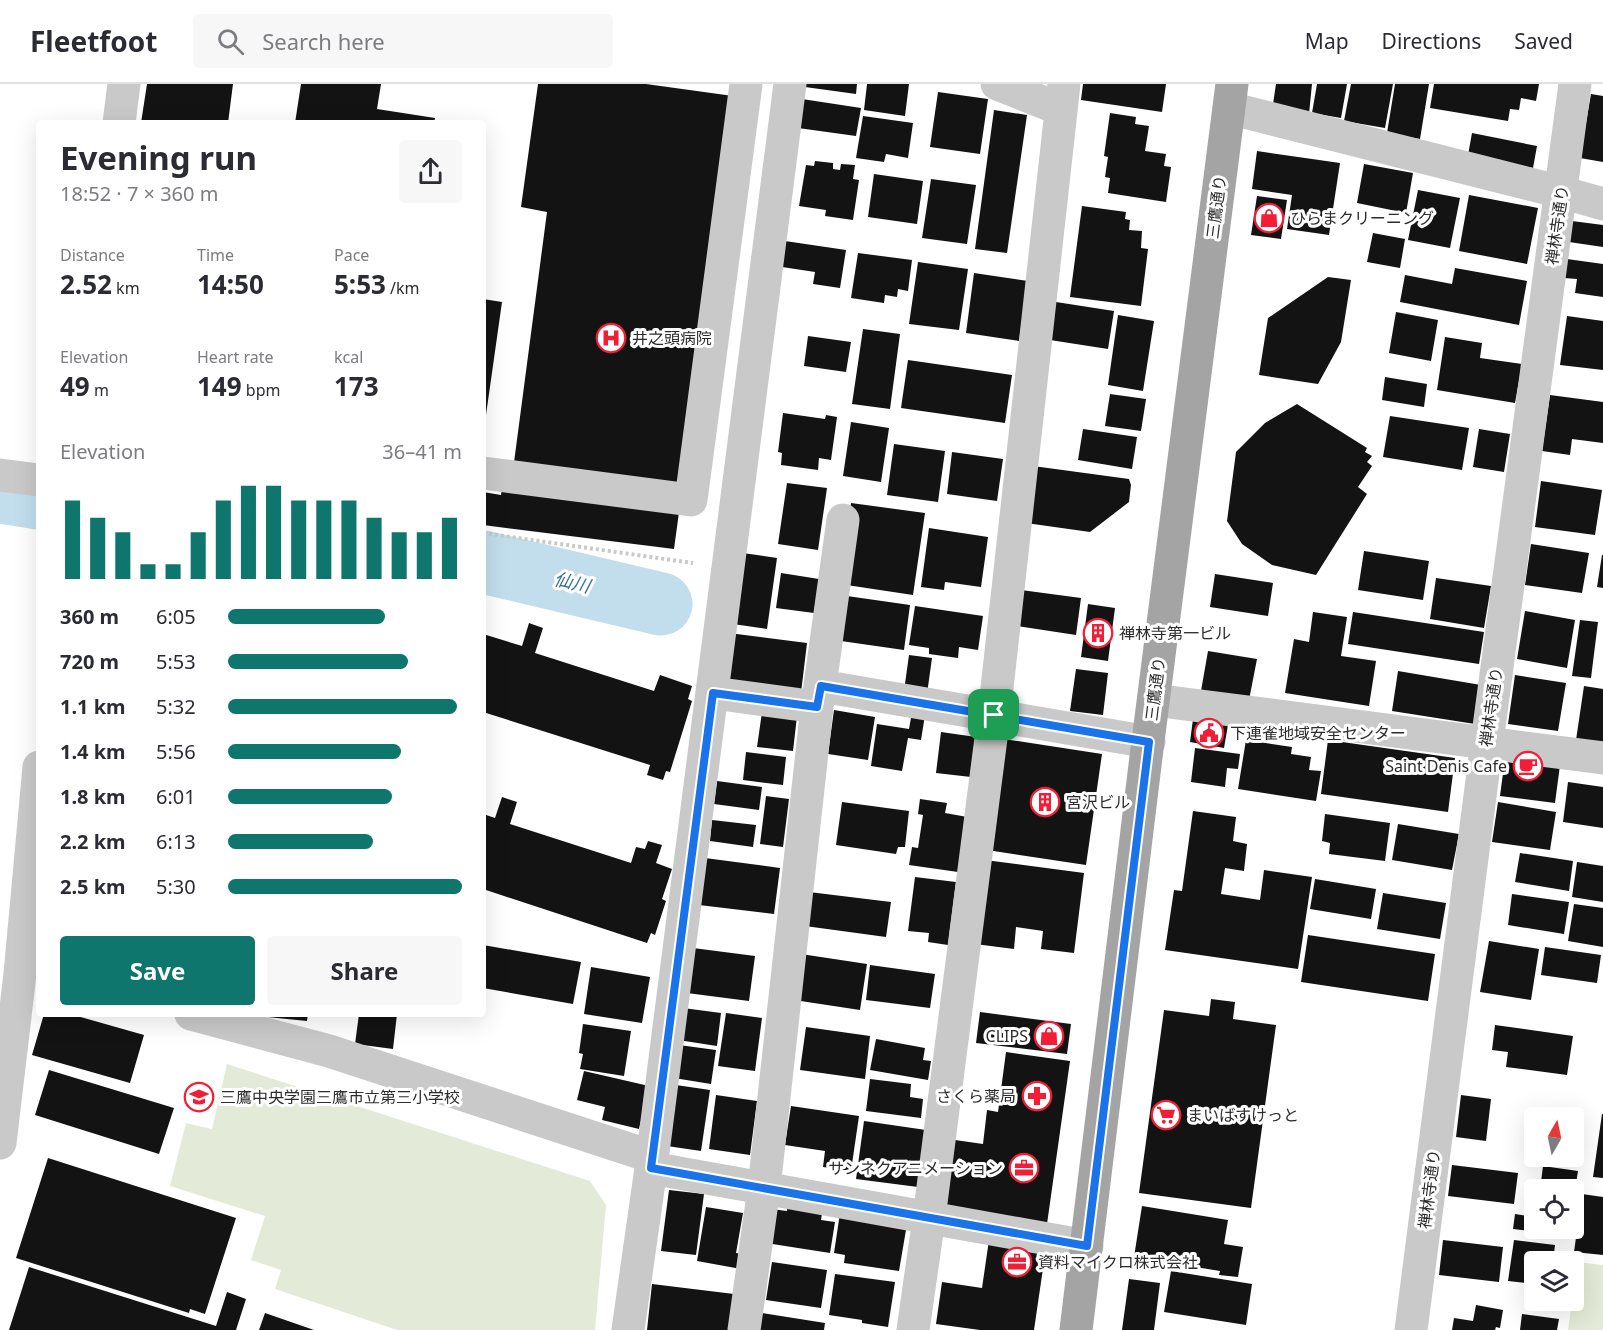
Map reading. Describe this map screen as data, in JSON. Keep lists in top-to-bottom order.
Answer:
{
  "streets": {
    "main road": ["三鷹通り"],
    "street": ["禅林寺通り"]
  },
  "water": ["仙川"],
  "places": {
    "shop": ["ひらまクリーニング", "CLIPS"],
    "hospital": ["井之頭病院"],
    "building": ["禅林寺第一ビル", "宮沢ビル"],
    "public building": ["下連雀地域安全センター"],
    "cafe": ["Saint Denis Cafe"],
    "pharmacy": ["さくら薬局"],
    "school or university": ["三鷹中央学園三鷹市立第三小学校"],
    "supermarket": ["まいばすけっと"],
    "office": ["サンネクアニメーション", "資料マイクロ株式会社"]
  },
  "north": "top",
  "page": {
    "header": "Fleetfoot",
    "search": "Search here",
    "nav": ["Map", "Directions", "Saved"],
    "heading": ["Evening run", "18:52 · 7 × 360 m"],
    "stats": [
      ["Distance", "2.52 km"],
      ["Time", "14:50"],
      ["Pace", "5:53 /km"],
      ["Elevation", "49 m"],
      ["Heart rate", "149 bpm"],
      ["kcal", "173"]
    ],
    "chart": ["Elevation", "36–41 m"],
    "list": [
      {
        "name": "360 m",
        "note": "6:05"
      },
      {
        "name": "720 m",
        "note": "5:53"
      },
      {
        "name": "1.1 km",
        "note": "5:32"
      },
      {
        "name": "1.4 km",
        "note": "5:56"
      },
      {
        "name": "1.8 km",
        "note": "6:01"
      },
      {
        "name": "2.2 km",
        "note": "6:13"
      },
      {
        "name": "2.5 km",
        "note": "5:30"
      }
    ],
    "buttons": ["Save", "Share"]
  }
}
